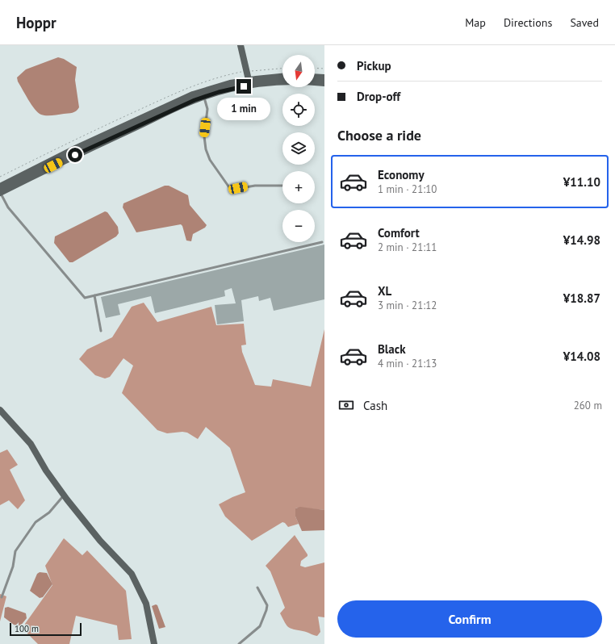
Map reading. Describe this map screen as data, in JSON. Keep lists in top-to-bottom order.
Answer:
{
  "scale_bar": "100 m",
  "north": "bottom",
  "page": {
    "header": "Hoppr",
    "nav": ["Map", "Directions", "Saved"],
    "banner": ["Pickup", "Drop-off"],
    "map_buttons": ["+", "−"],
    "bubble": "1 min",
    "heading": "Choose a ride",
    "list": [
      {
        "name": "Economy",
        "note": "1 min · 21:10",
        "value": "¥11.10"
      },
      {
        "name": "Comfort",
        "note": "2 min · 21:11",
        "value": "¥14.98"
      },
      {
        "name": "XL",
        "note": "3 min · 21:12",
        "value": "¥18.87"
      },
      {
        "name": "Black",
        "note": "4 min · 21:13",
        "value": "¥14.08"
      }
    ],
    "pay": ["Cash", "260 m"],
    "buttons": "Confirm",
    "scale": "100 m"
  }
}
